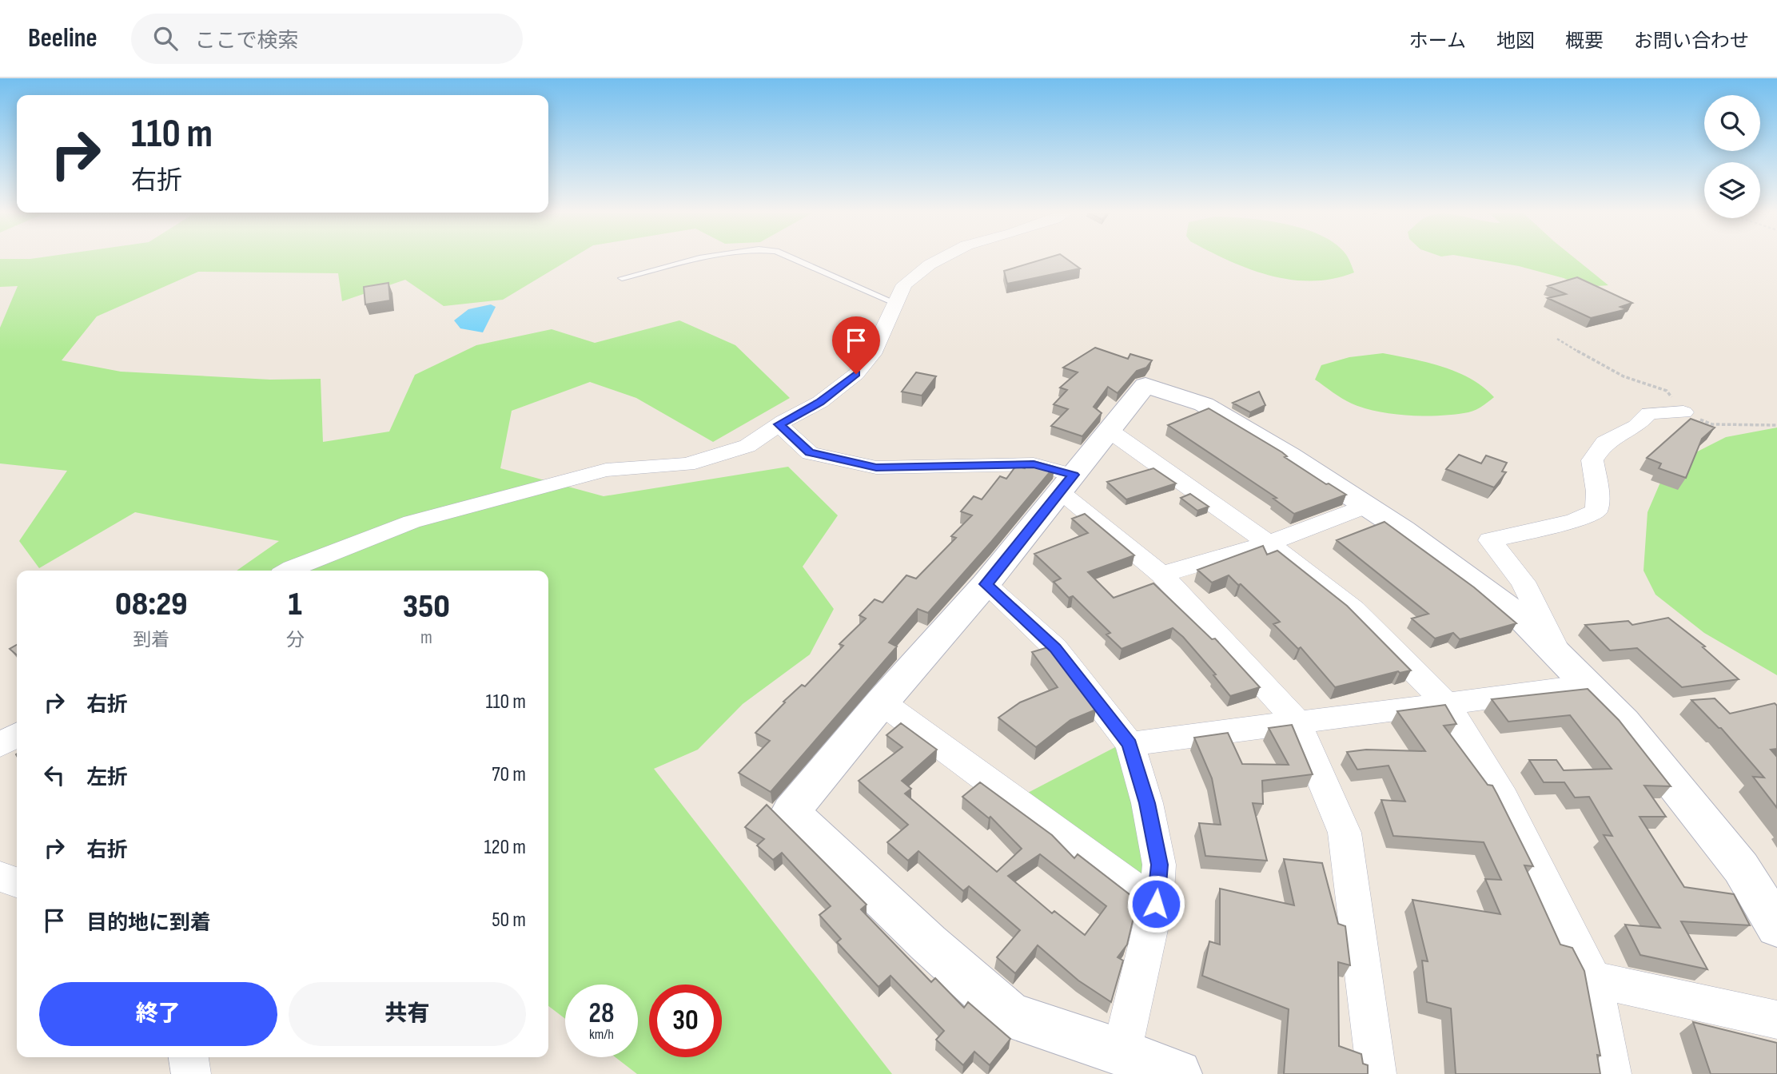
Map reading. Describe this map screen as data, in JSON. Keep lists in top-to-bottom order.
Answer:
{
  "page": {
    "header": "Beeline",
    "search": "ここで検索",
    "nav": [
      "ホーム",
      "地図",
      "概要",
      "お問い合わせ"
    ],
    "turn": ["110 m", "右折"],
    "eta": [
      "08:29",
      "到着",
      "1",
      "分",
      "350",
      "m"
    ],
    "list": [
      {
        "name": "右折",
        "value": "110 m"
      },
      {
        "name": "左折",
        "value": "70 m"
      },
      {
        "name": "右折",
        "value": "120 m"
      },
      {
        "name": "目的地に到着",
        "value": "50 m"
      }
    ],
    "buttons": ["終了", "共有"],
    "speed": "28 km/h",
    "limit": "30"
  }
}
